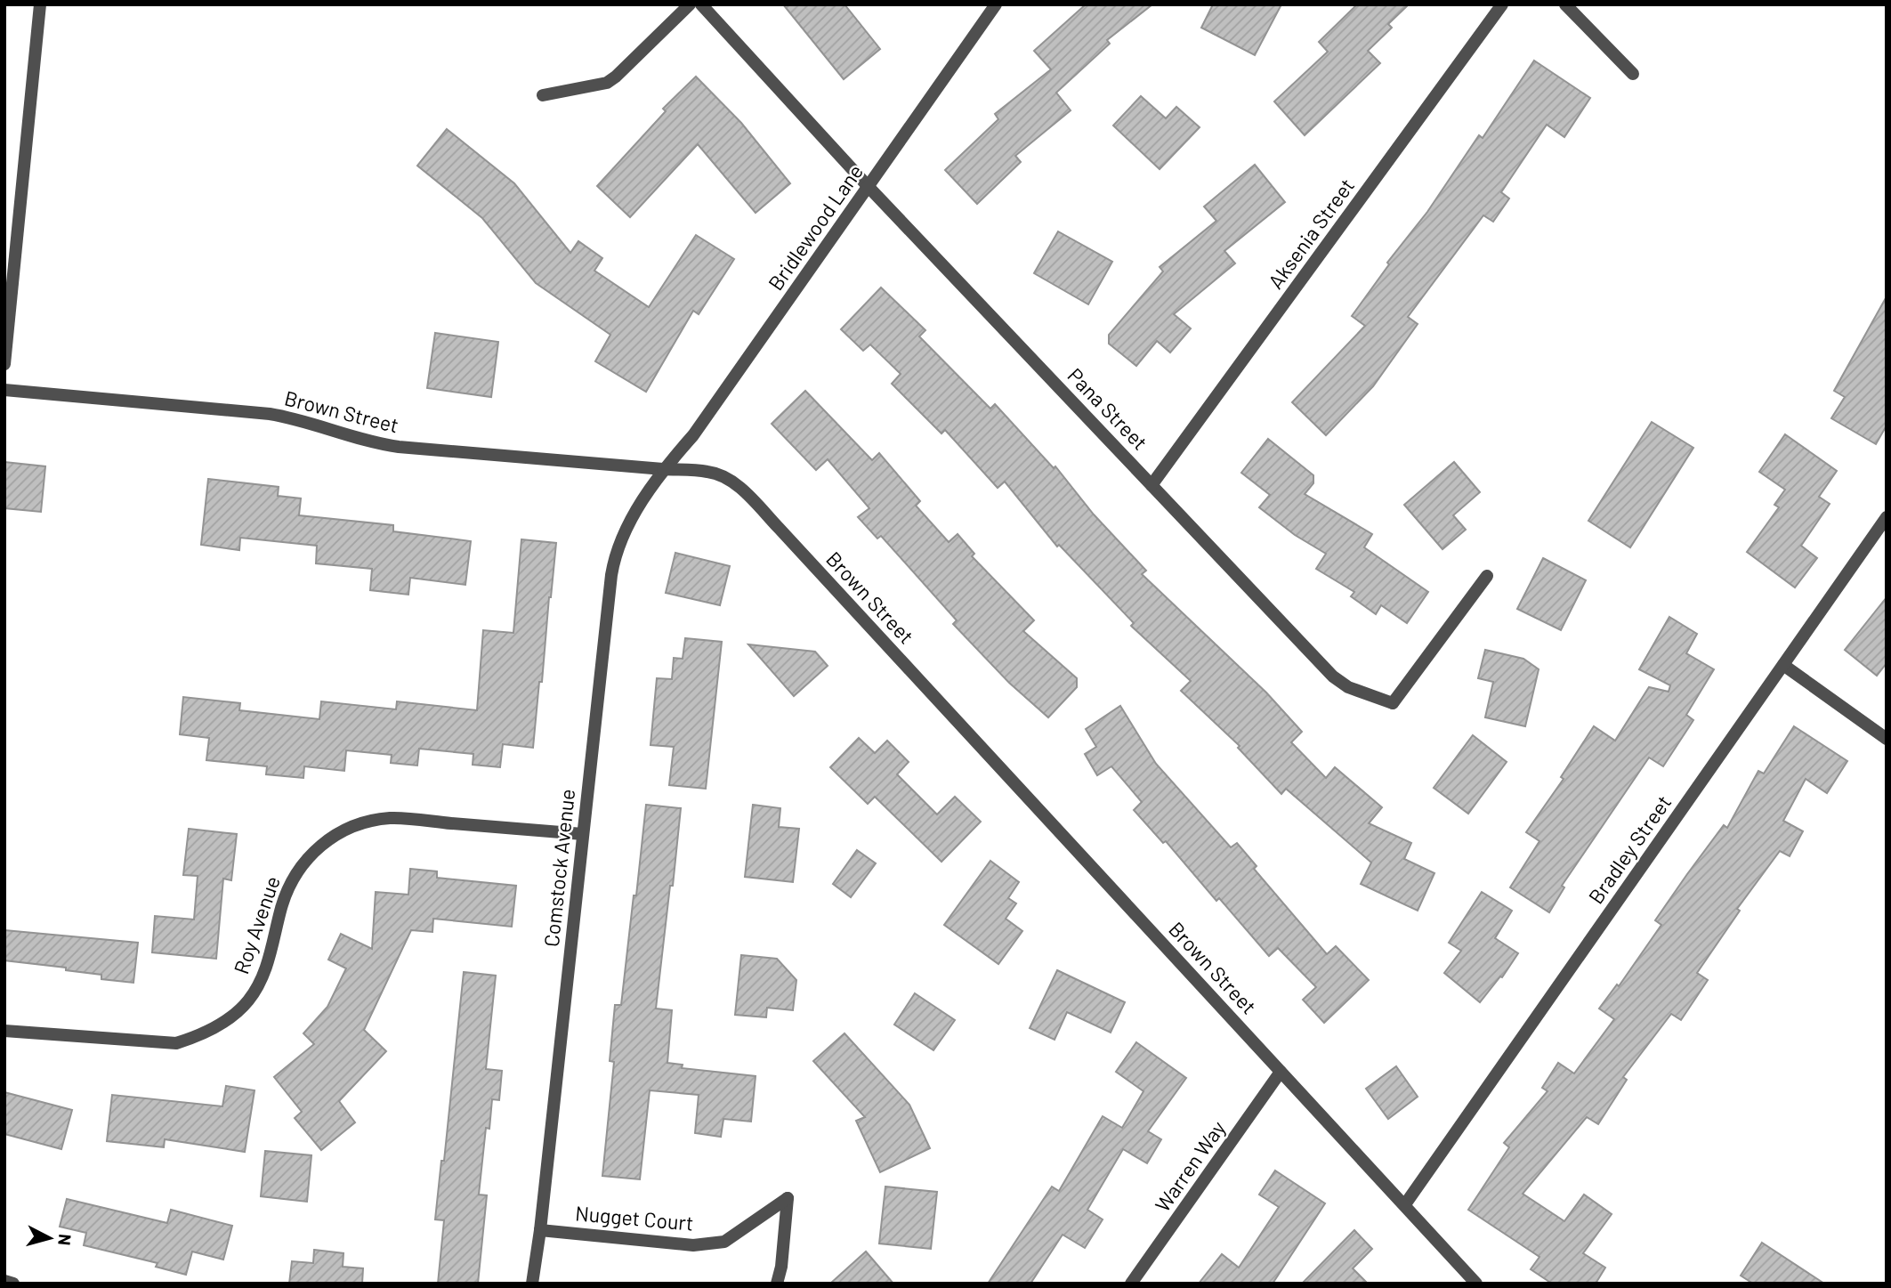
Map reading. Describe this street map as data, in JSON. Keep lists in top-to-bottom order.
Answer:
{
  "streets": {
    "street": [
      "Bridlewood Lane",
      "Aksenia Street",
      "Pana Street",
      "Brown Street",
      "Bradley Street",
      "Comstock Avenue",
      "Roy Avenue",
      "Warren Way",
      "Nugget Court"
    ]
  },
  "crossings": [
    ["Bridlewood Lane", "Pana Street"],
    ["Bridlewood Lane", "Brown Street"],
    ["Bridlewood Lane", "Comstock Avenue"],
    ["Aksenia Street", "Pana Street"],
    ["Brown Street", "Bradley Street"],
    ["Brown Street", "Comstock Avenue"],
    ["Brown Street", "Warren Way"],
    ["Comstock Avenue", "Roy Avenue"],
    ["Comstock Avenue", "Nugget Court"]
  ],
  "north": "right"
}
